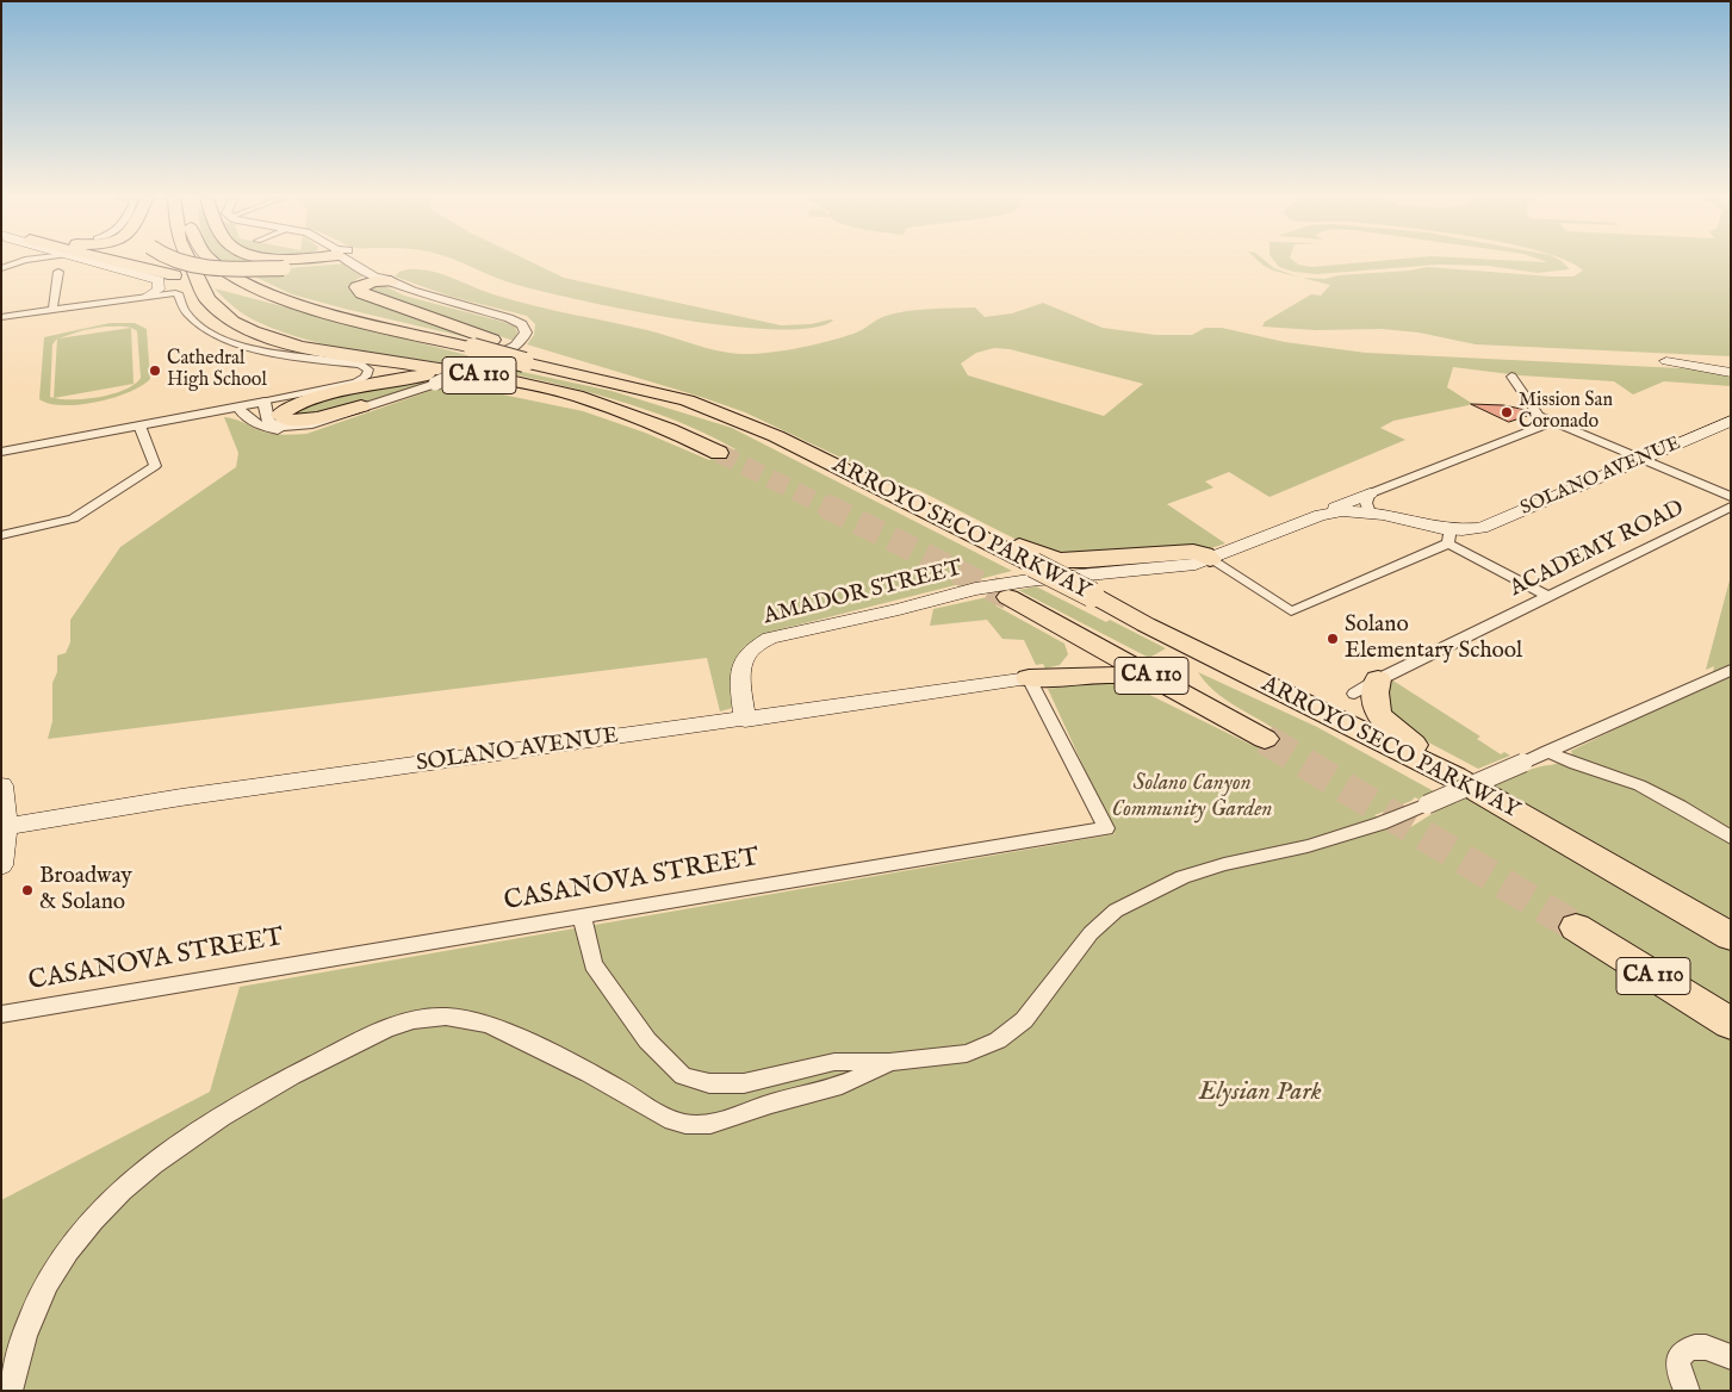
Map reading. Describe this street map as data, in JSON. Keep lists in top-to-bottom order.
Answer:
{
  "streets": {
    "highway": ["CA 110", "ARROYO SECO PARKWAY"],
    "main road": ["SOLANO AVENUE", "AMADOR STREET"],
    "street": ["ACADEMY ROAD", "CASANOVA STREET"]
  },
  "crossings": [
    ["SOLANO AVENUE", "AMADOR STREET"],
    ["SOLANO AVENUE", "CASANOVA STREET"]
  ],
  "parks": ["Solano Canyon Community Garden", "Elysian Park"],
  "places": [
    "Cathedral High School",
    "Mission San Coronado",
    "Solano Elementary School",
    "Broadway & Solano"
  ]
}
